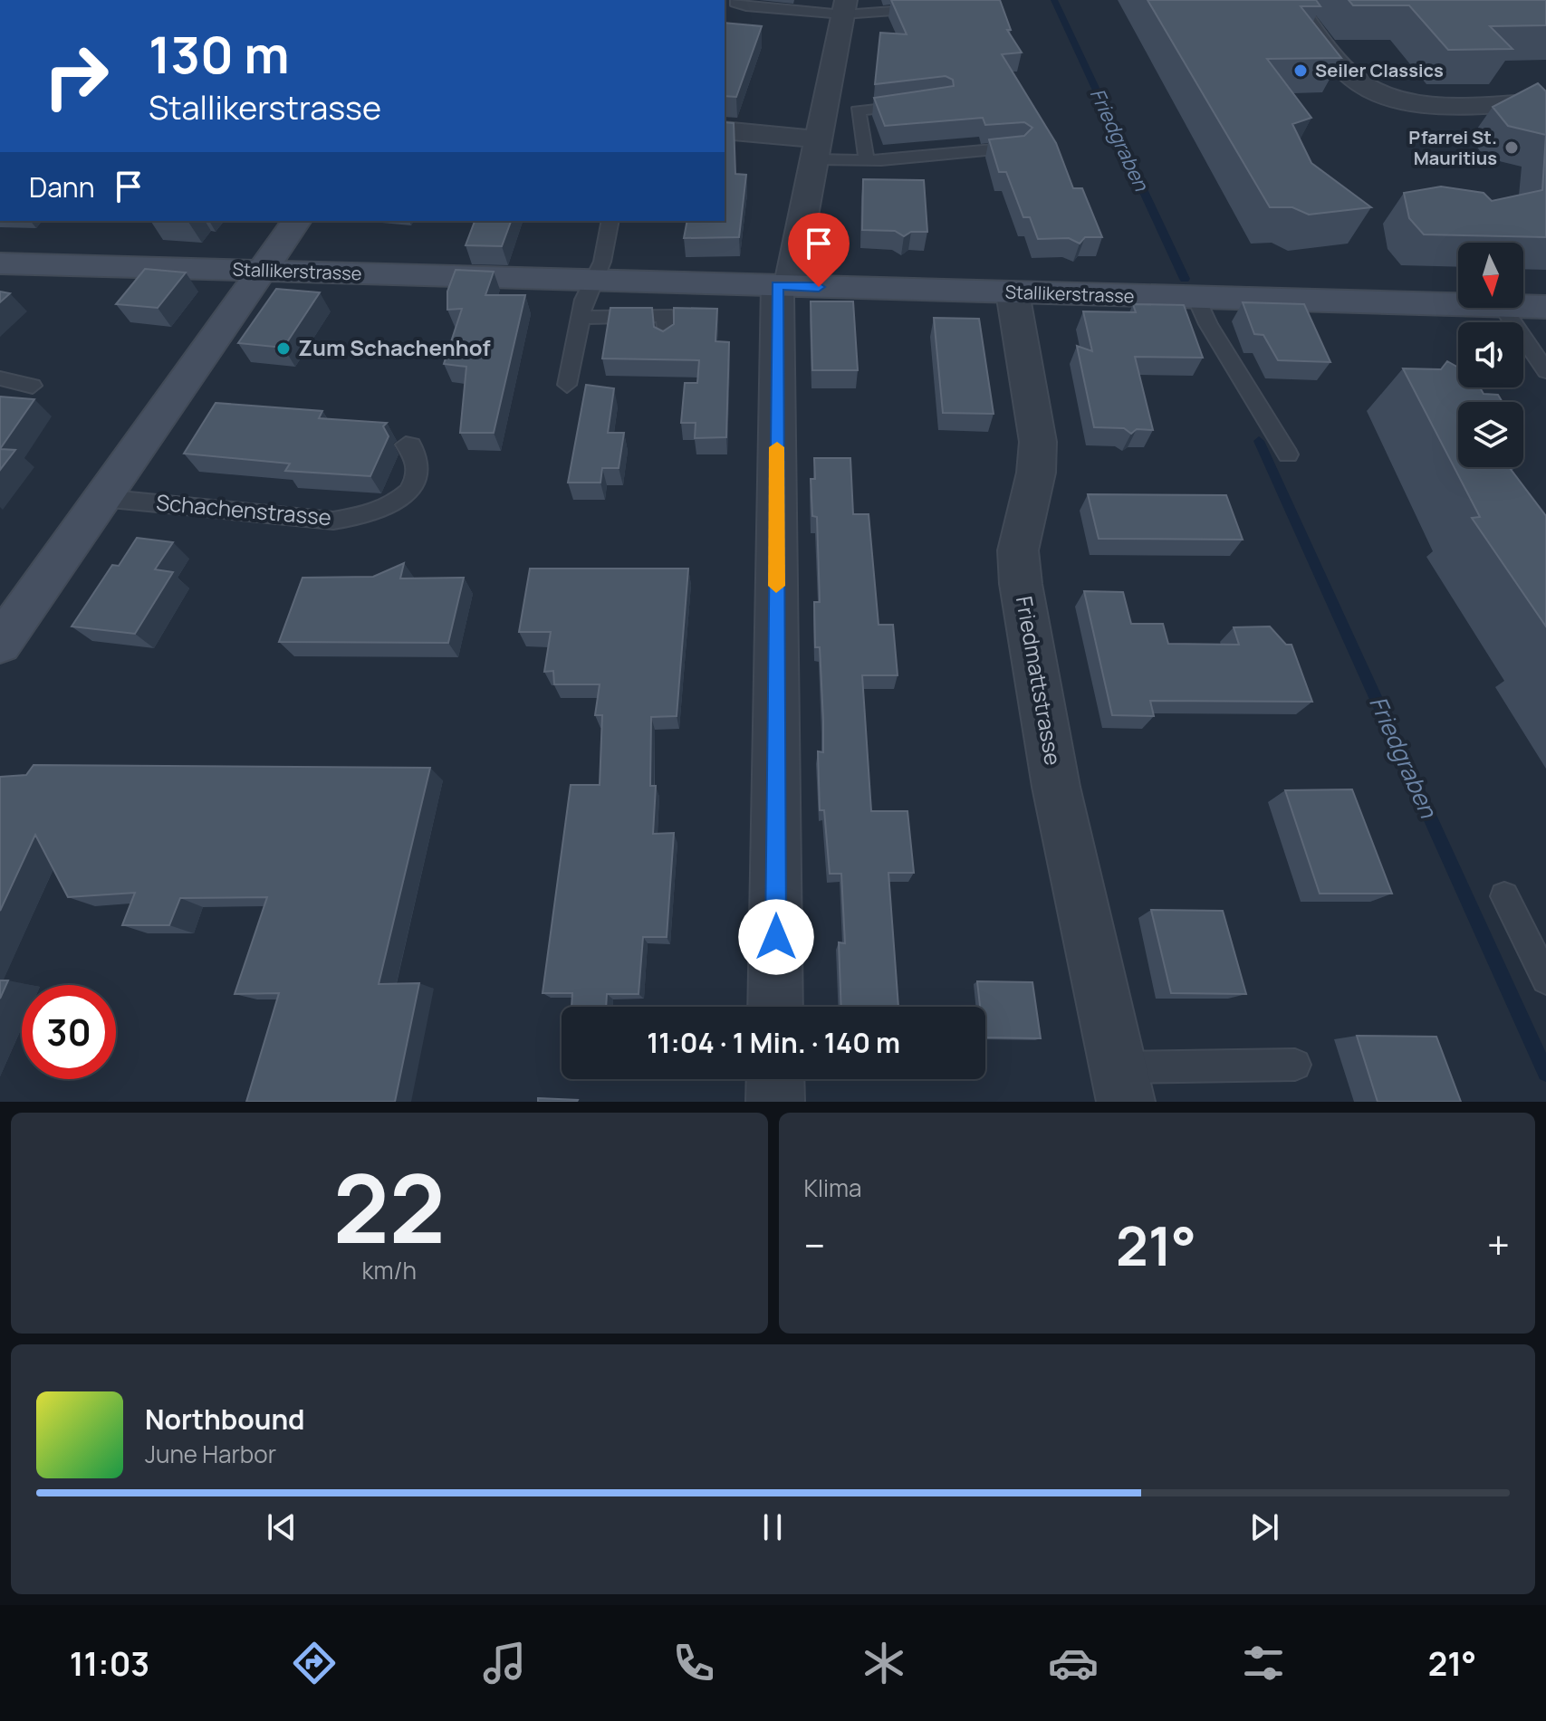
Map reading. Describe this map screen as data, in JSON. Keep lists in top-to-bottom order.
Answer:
{
  "streets": {
    "street": ["Stallikerstrasse", "Friedmattstrasse"],
    "lane": ["Schachenstrasse"]
  },
  "crossings": [
    ["Stallikerstrasse", "Friedmattstrasse"]
  ],
  "water": ["Friedgraben"],
  "places": ["Seiler Classics", "Pfarrei St. Mauritius", "Zum Schachenhof"],
  "north": "bottom",
  "page": {
    "turn": ["130 m", "Stallikerstrasse"],
    "then": "Dann",
    "limit": "30",
    "trip": "11:04 · 1 Min. · 140 m",
    "tile": [
      ["22", "km/h"],
      "Klima"
    ],
    "heat": ["−", "21°", "+"],
    "song": ["Northbound", "June Harbor"],
    "tabs": ["11:03", "21°"]
  }
}
